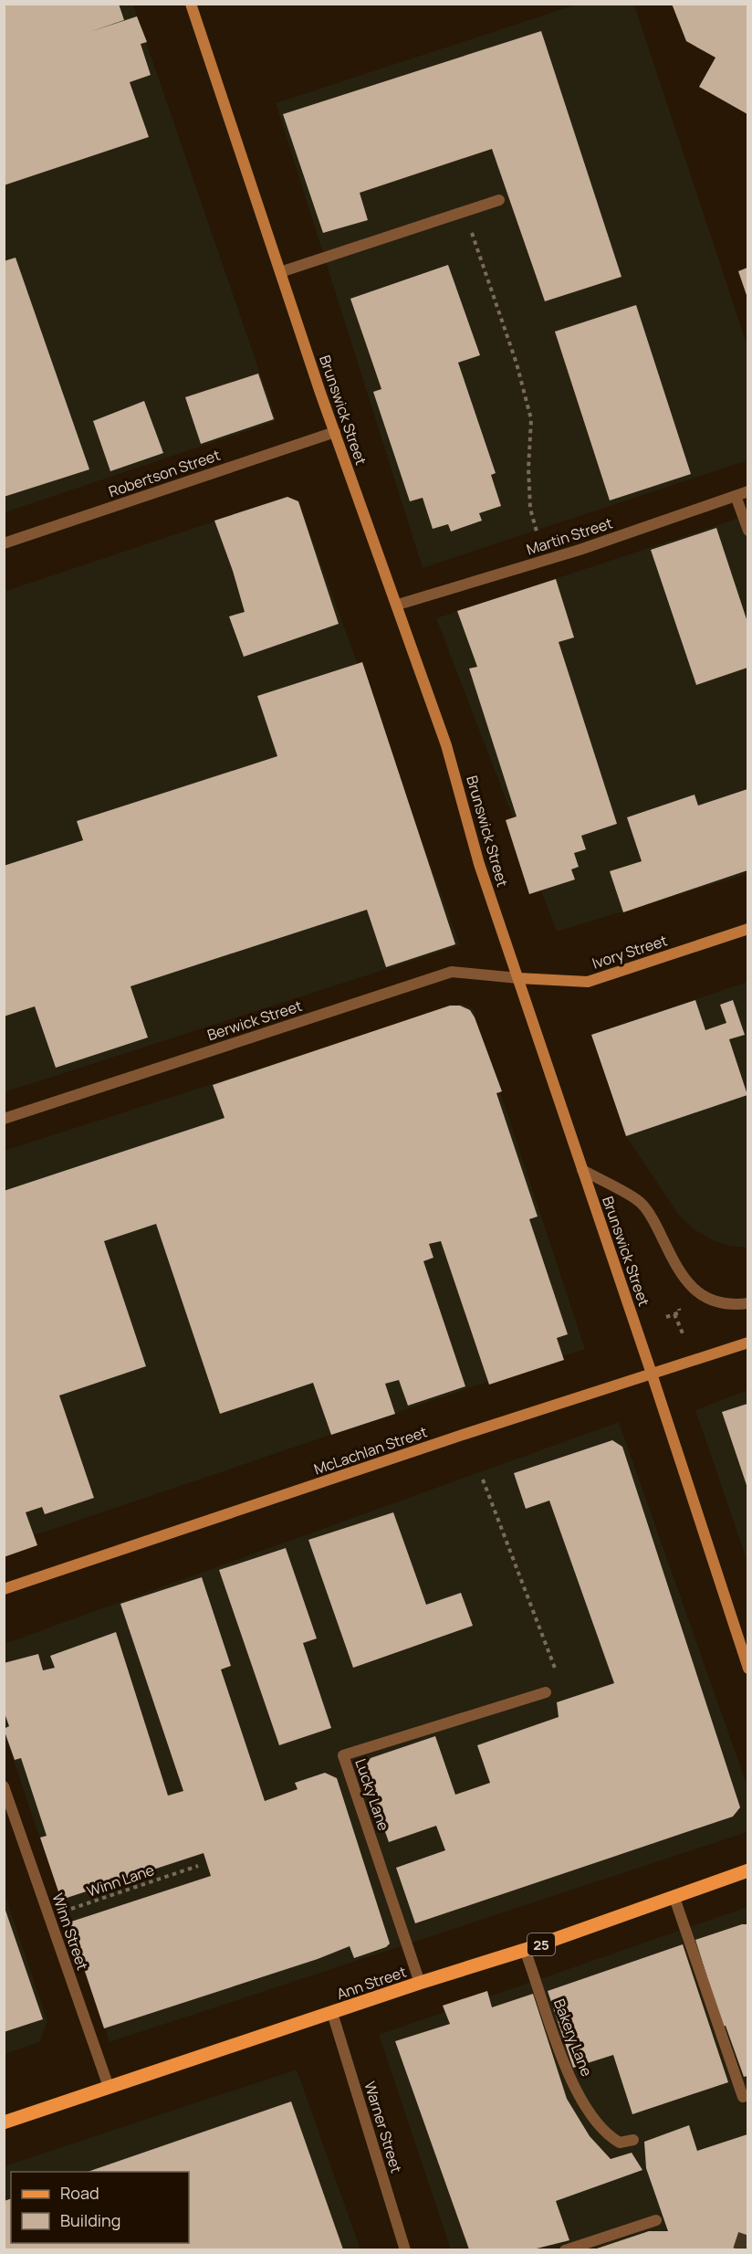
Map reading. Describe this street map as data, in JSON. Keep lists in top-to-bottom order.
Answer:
{
  "streets": {
    "main road": [
      "Brunswick Street",
      "Ivory Street",
      "McLachlan Street",
      "25",
      "Ann Street"
    ],
    "street": [
      "Robertson Street",
      "Martin Street",
      "Berwick Street",
      "Lucky Lane",
      "Winn Street",
      "Bakery Lane",
      "Warner Street"
    ],
    "path": ["Winn Lane"]
  },
  "crossings": [
    ["Brunswick Street", "Robertson Street"],
    ["Brunswick Street", "Martin Street"],
    ["Brunswick Street", "Ivory Street"],
    ["Brunswick Street", "Berwick Street"],
    ["Brunswick Street", "McLachlan Street"],
    ["Ivory Street", "Berwick Street"],
    ["Lucky Lane", "Ann Street"],
    ["Winn Lane", "Winn Street"],
    ["Winn Street", "Ann Street"],
    ["Ann Street", "Bakery Lane"],
    ["Ann Street", "Warner Street"]
  ],
  "legend": ["Road", "Building"]
}
